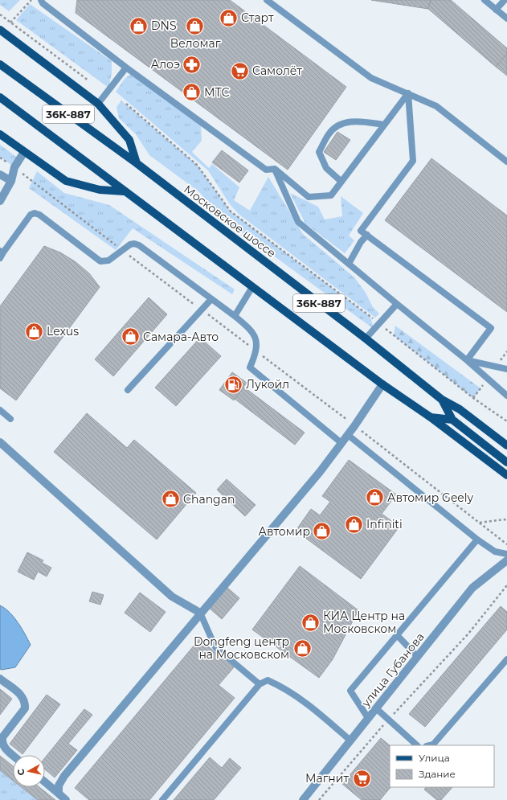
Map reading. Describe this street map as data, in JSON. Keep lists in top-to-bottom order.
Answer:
{
  "streets": {
    "main road": ["36К-887", "Московское шоссе"],
    "street": ["улица Губанова"]
  },
  "crossings": [
    ["36К-887", "Московское шоссе"]
  ],
  "places": {
    "shop": [
      "Старт",
      "DNS",
      "Веломаг",
      "МТС",
      "Lexus",
      "Самара-Авто",
      "Автомир Geely",
      "Changan",
      "Infiniti",
      "Автомир",
      "КИА Центр на Московском",
      "Dongfeng центр на Московском"
    ],
    "pharmacy": ["Алоэ"],
    "supermarket": ["Самолёт", "Магнит"],
    "fuel station": ["Лукойл"]
  },
  "legend": ["Улица", "Здание"],
  "north": "left"
}
